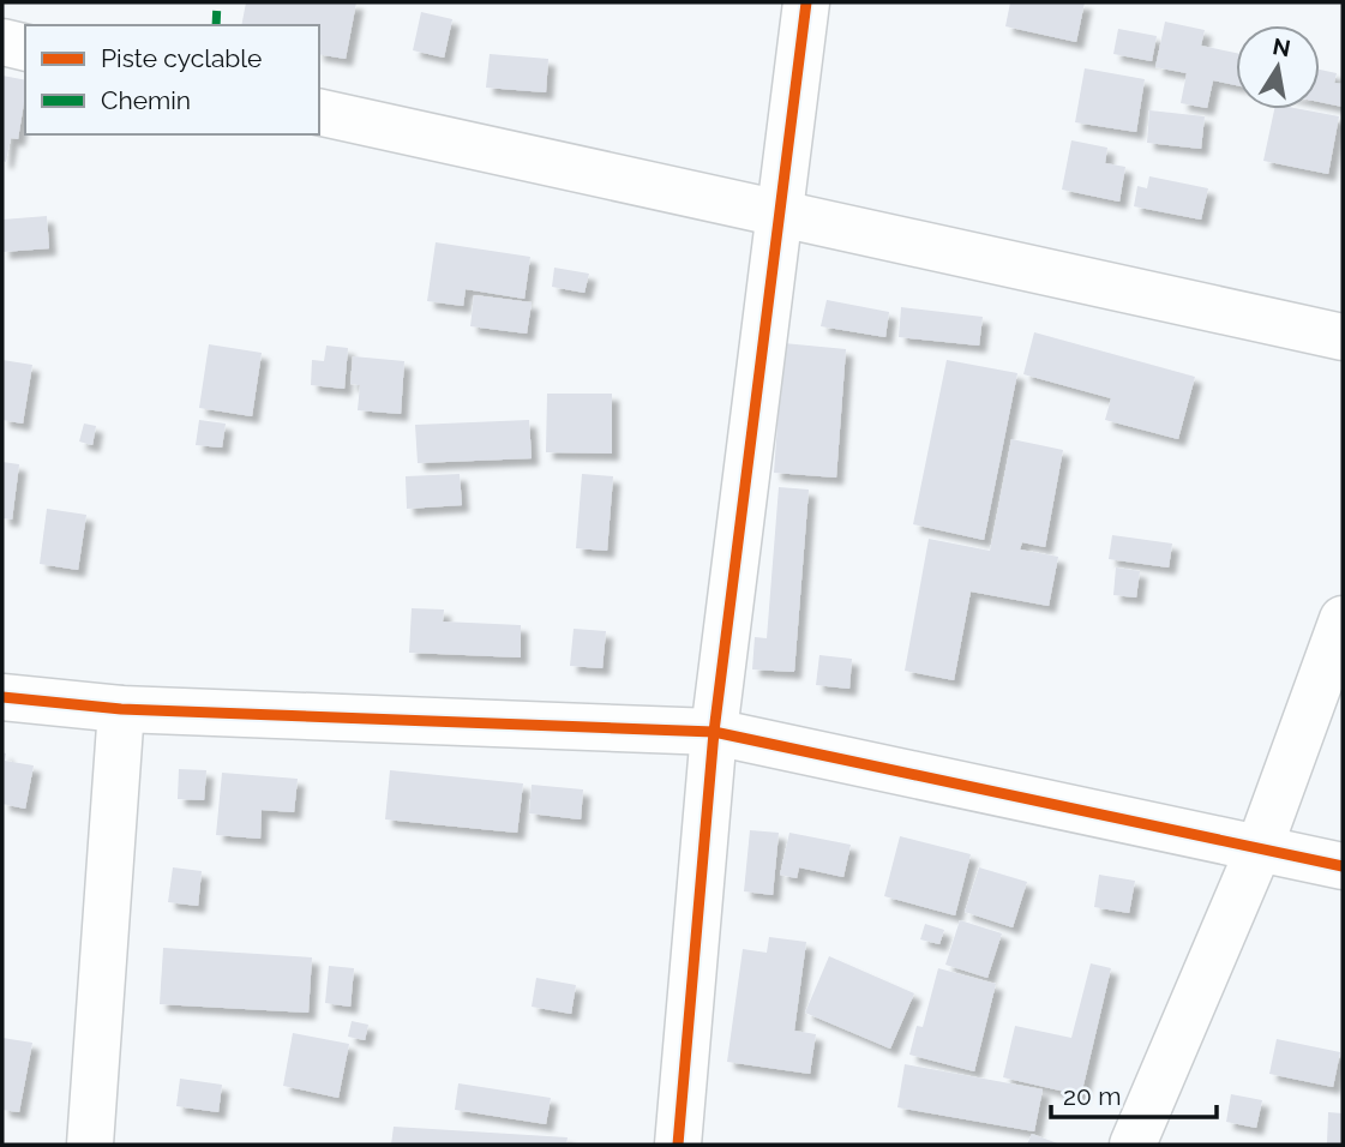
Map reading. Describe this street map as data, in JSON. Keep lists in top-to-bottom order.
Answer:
{
  "legend": ["Piste cyclable", "Chemin"],
  "scale_bar": "20 m",
  "north": "top"
}
